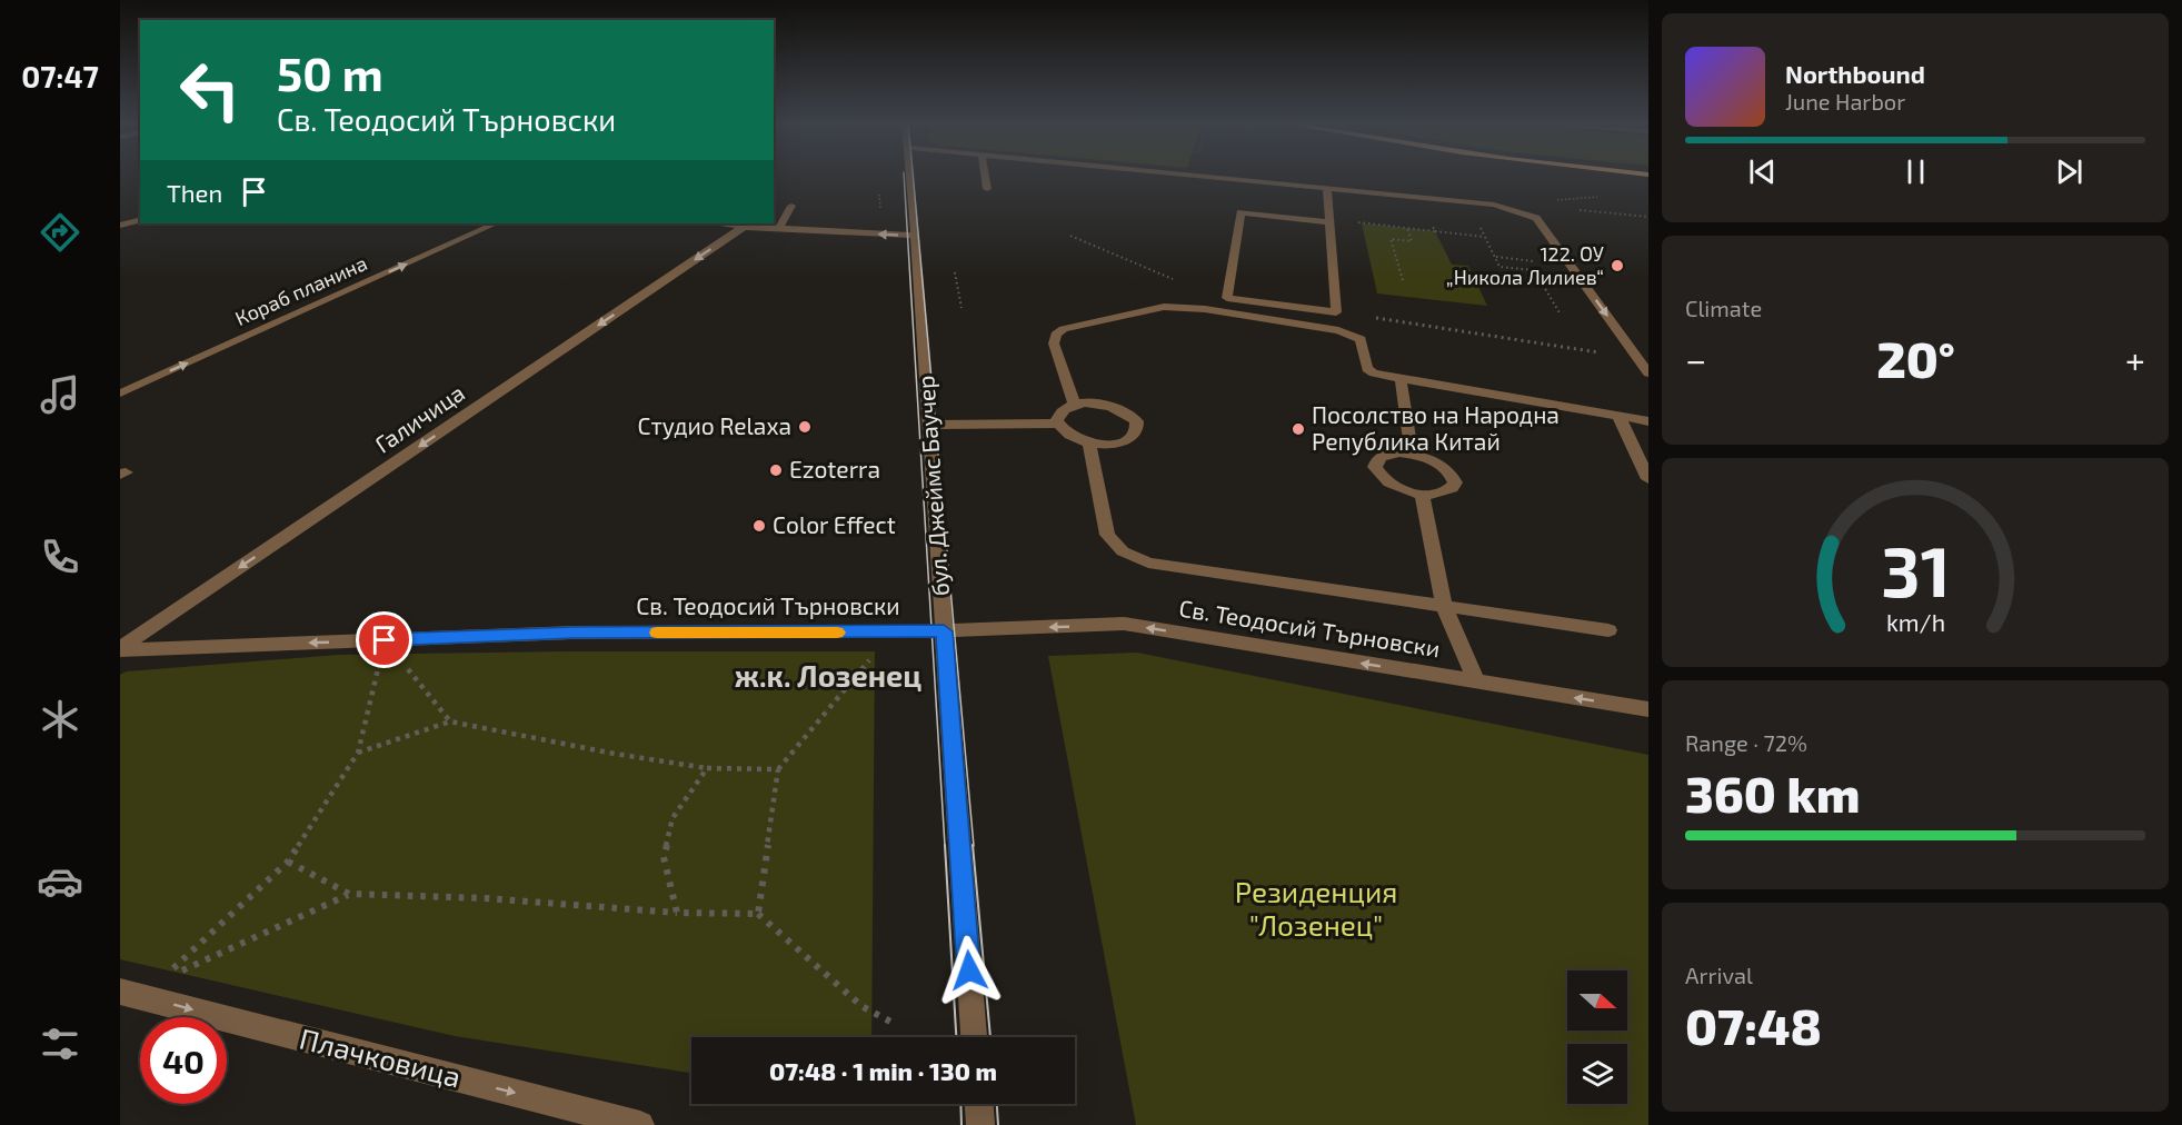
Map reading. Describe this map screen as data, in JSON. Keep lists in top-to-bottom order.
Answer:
{
  "streets": {
    "street": [
      "Кораб планина",
      "Галичица",
      "бул. Джеймс Баучер",
      "Св. Теодосий Търновски",
      "Плачковица"
    ]
  },
  "crossings": [
    ["Галичица", "Св. Теодосий Търновски"],
    ["бул. Джеймс Баучер", "Св. Теодосий Търновски"]
  ],
  "one_way": [
    "Кораб планина",
    "Галичица",
    "Св. Теодосий Търновски",
    "Плачковица"
  ],
  "districts": ["ж.к. Лозенец"],
  "parks": ["Резиденция \"Лозенец\""],
  "places": [
    "122. ОУ „Никола Лилиев“",
    "Студио Relaxa",
    "Посолство на Народна Република Китай",
    "Ezoterra",
    "Color Effect"
  ],
  "north": "right",
  "page": {
    "tabs": "07:47",
    "turn": ["50 m", "Св. Теодосий Търновски"],
    "song": ["Northbound", "June Harbor"],
    "then": "Then",
    "tile": [
      "Climate",
      ["Range · 72%", "360 km"],
      ["Arrival", "07:48"]
    ],
    "heat": ["−", "20°", "+"],
    "limit": "40",
    "trip": "07:48 · 1 min · 130 m",
    "gauge": ["31", "km/h"]
  }
}
